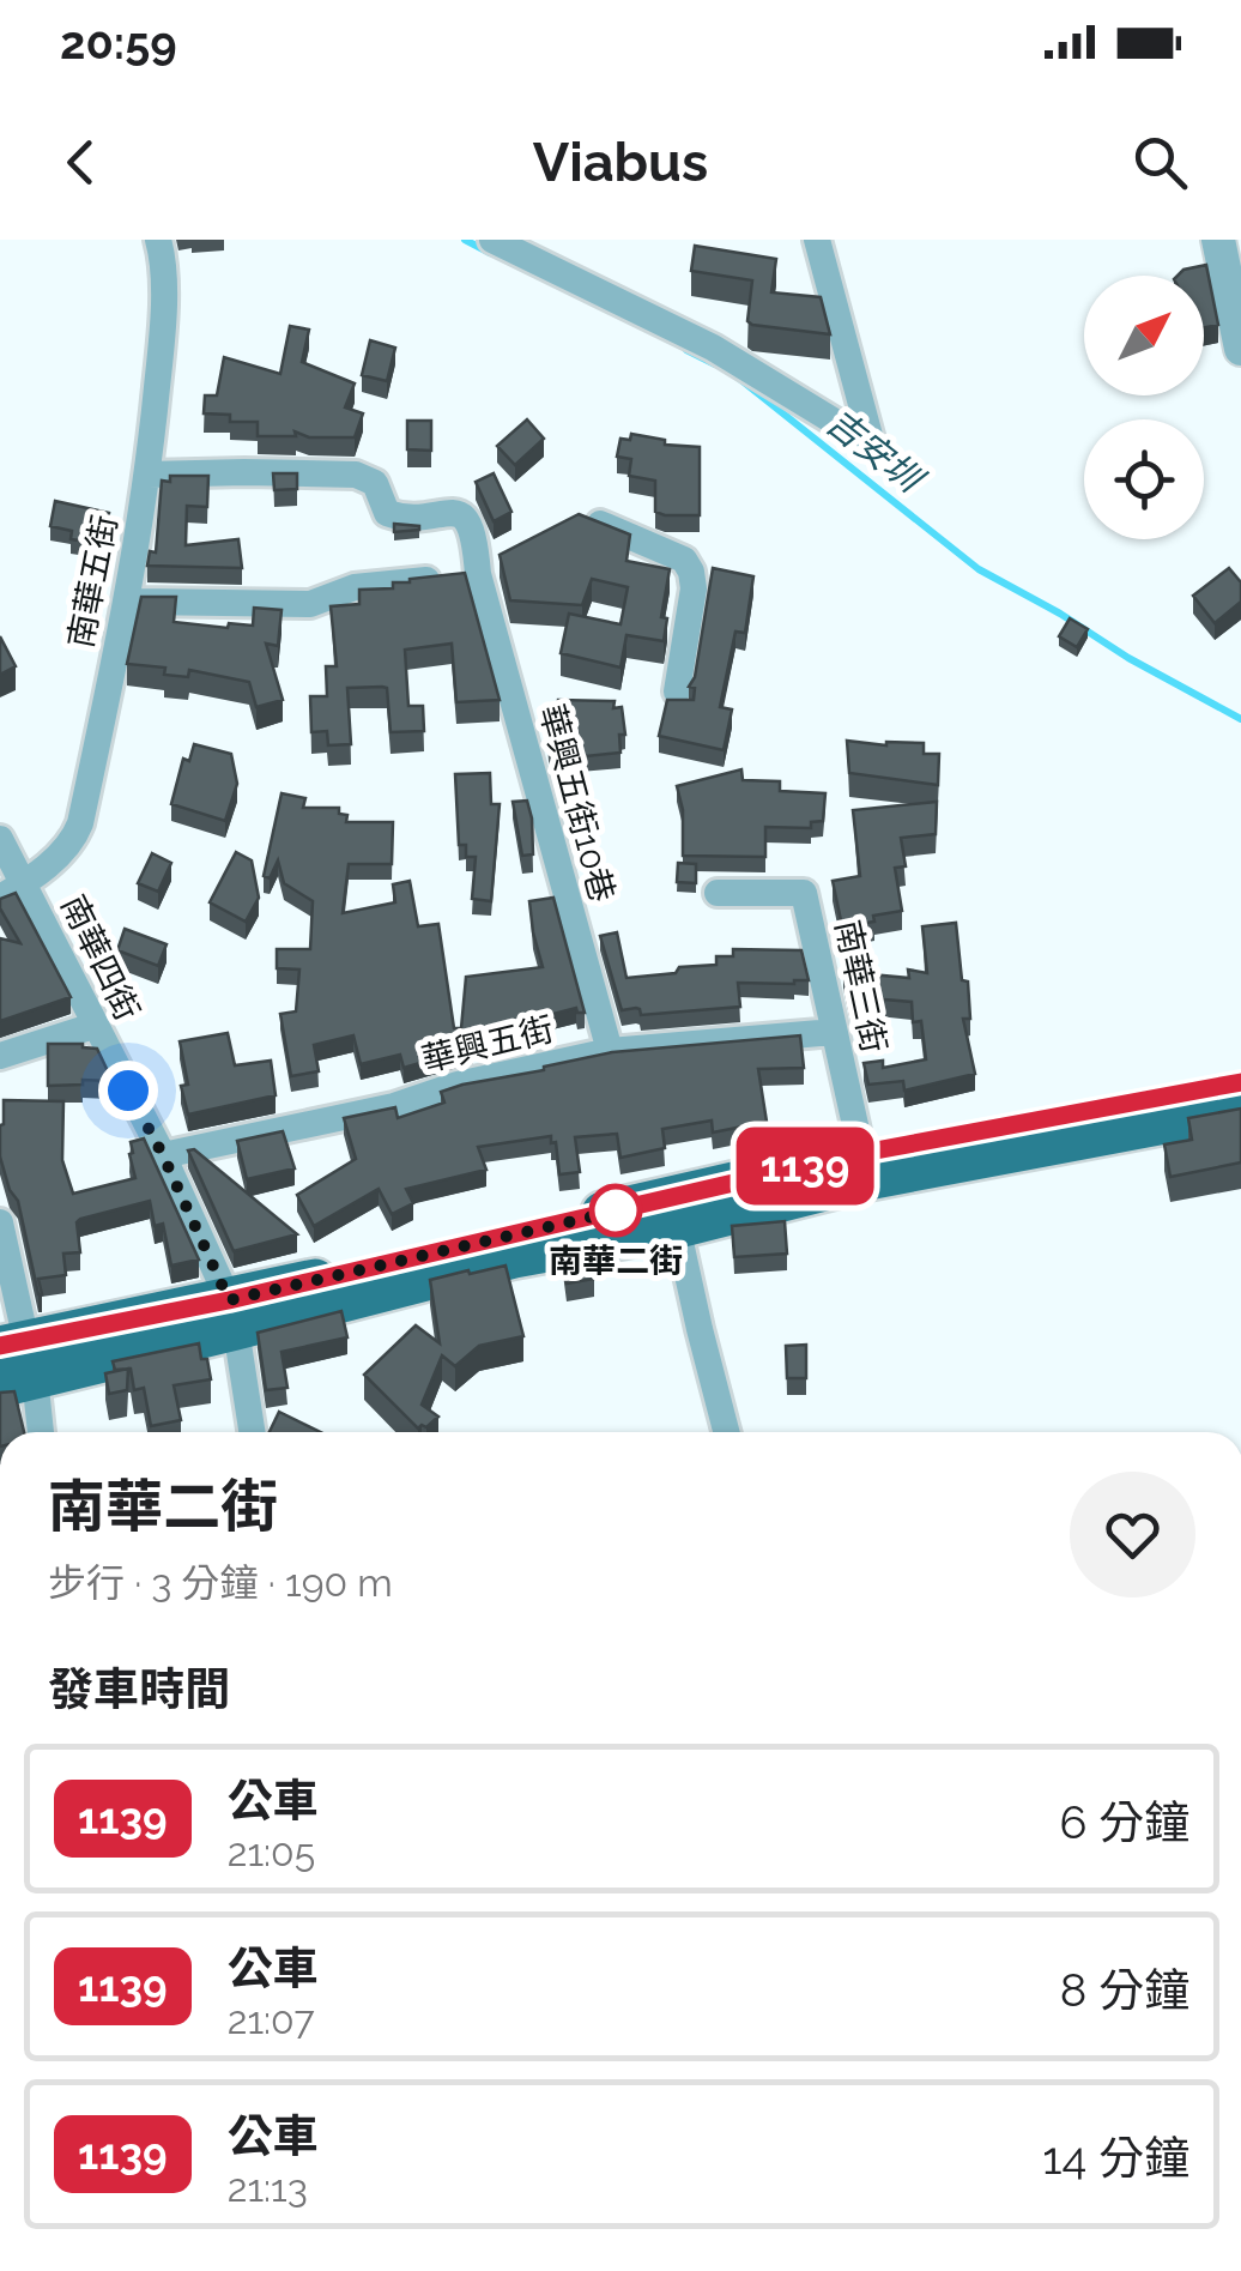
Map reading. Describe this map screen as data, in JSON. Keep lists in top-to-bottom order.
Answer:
{
  "streets": {
    "street": [
      "南華五街",
      "華興五街10巷",
      "南華四街",
      "南華三街",
      "華興五街"
    ]
  },
  "crossings": [
    ["南華五街", "華興五街10巷"],
    ["南華五街", "南華四街"],
    ["華興五街10巷", "華興五街"],
    ["南華四街", "華興五街"],
    ["南華三街", "華興五街"]
  ],
  "water": ["吉安圳"],
  "places": ["南華二街"],
  "lines": ["bus line 1139"],
  "north": "top right",
  "page": {
    "status": "20:59",
    "header": "Viabus",
    "on_map": "1139",
    "heading": [
      ["南華二街", "步行 · 3 分鐘 · 190 m"],
      "發車時間"
    ],
    "list": [
      {
        "mark": "1139",
        "name": "公車",
        "note": "21:05",
        "value": "6 分鐘"
      },
      {
        "mark": "1139",
        "name": "公車",
        "note": "21:07",
        "value": "8 分鐘"
      },
      {
        "mark": "1139",
        "name": "公車",
        "note": "21:13",
        "value": "14 分鐘"
      }
    ]
  }
}
